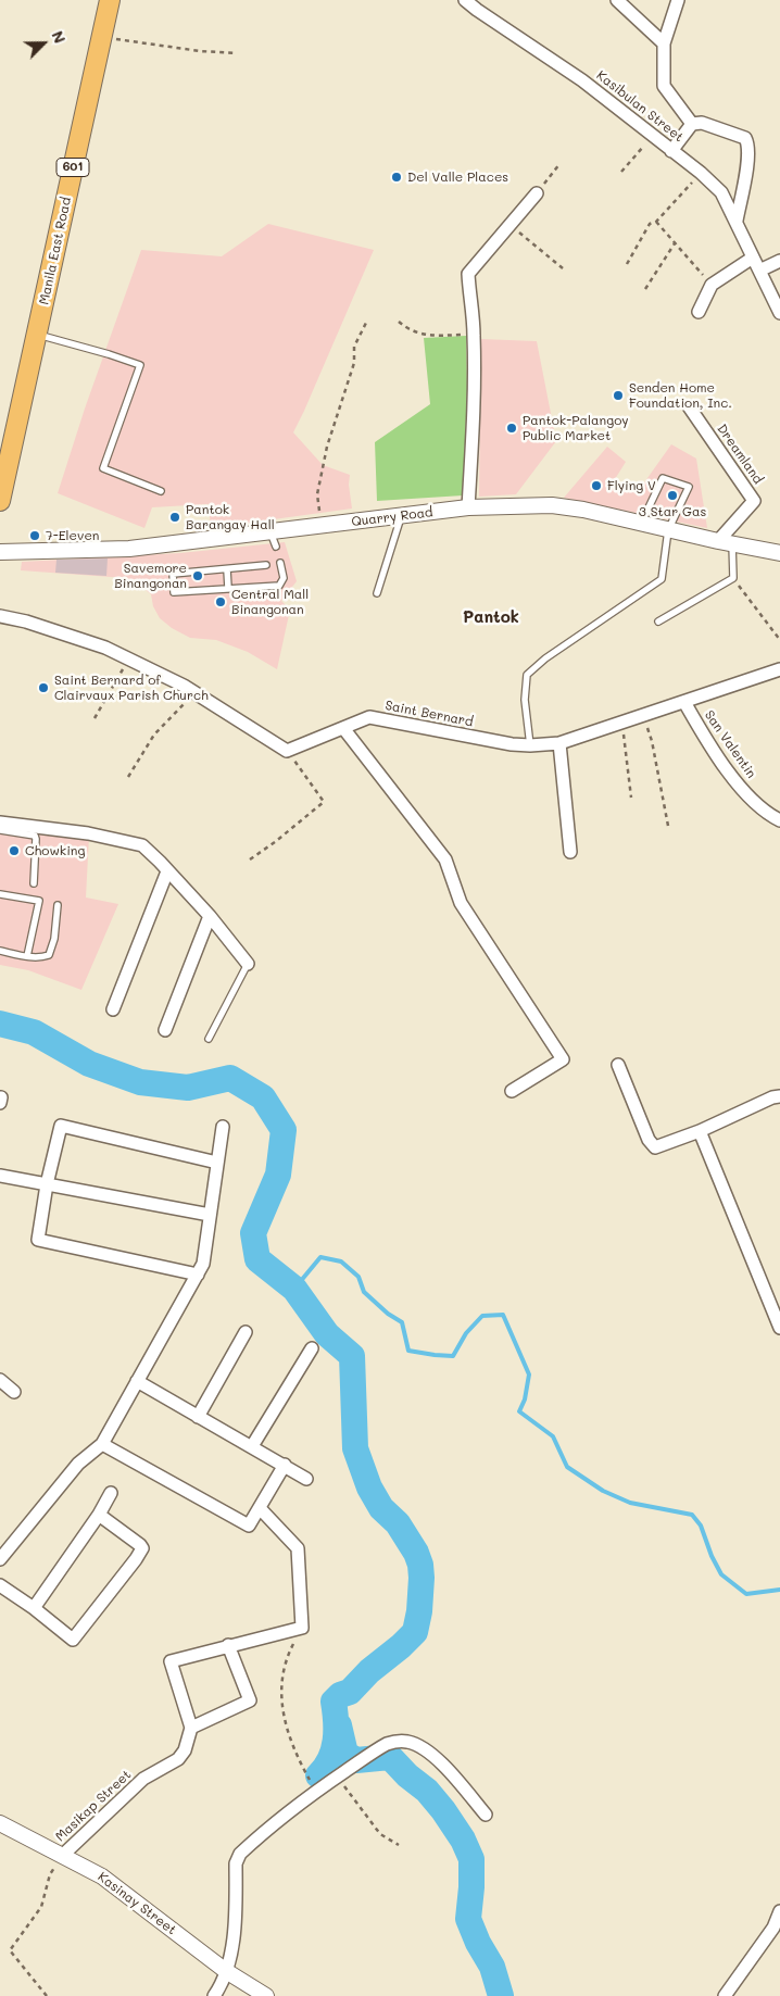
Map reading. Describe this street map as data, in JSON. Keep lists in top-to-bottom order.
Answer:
{
  "streets": {
    "main road": ["601", "Manila East Road"],
    "street": [
      "Kasibulan Street",
      "Dreamland",
      "Quarry Road",
      "Saint Bernard",
      "San Valentin",
      "Masikap Street",
      "Kasinay Street"
    ]
  },
  "crossings": [
    ["Dreamland", "Quarry Road"],
    ["Saint Bernard", "San Valentin"],
    ["Masikap Street", "Kasinay Street"]
  ],
  "districts": ["Pantok"],
  "places": [
    "Del Valle Places",
    "Senden Home Foundation, Inc.",
    "Pantok-Palangoy Public Market",
    "Flying V",
    "3 Star Gas",
    "Pantok Barangay Hall",
    "7-Eleven",
    "Savemore Binangonan",
    "Central Mall Binangonan",
    "Saint Bernard of Clairvaux Parish Church",
    "Chowking"
  ],
  "north": "top right"
}
